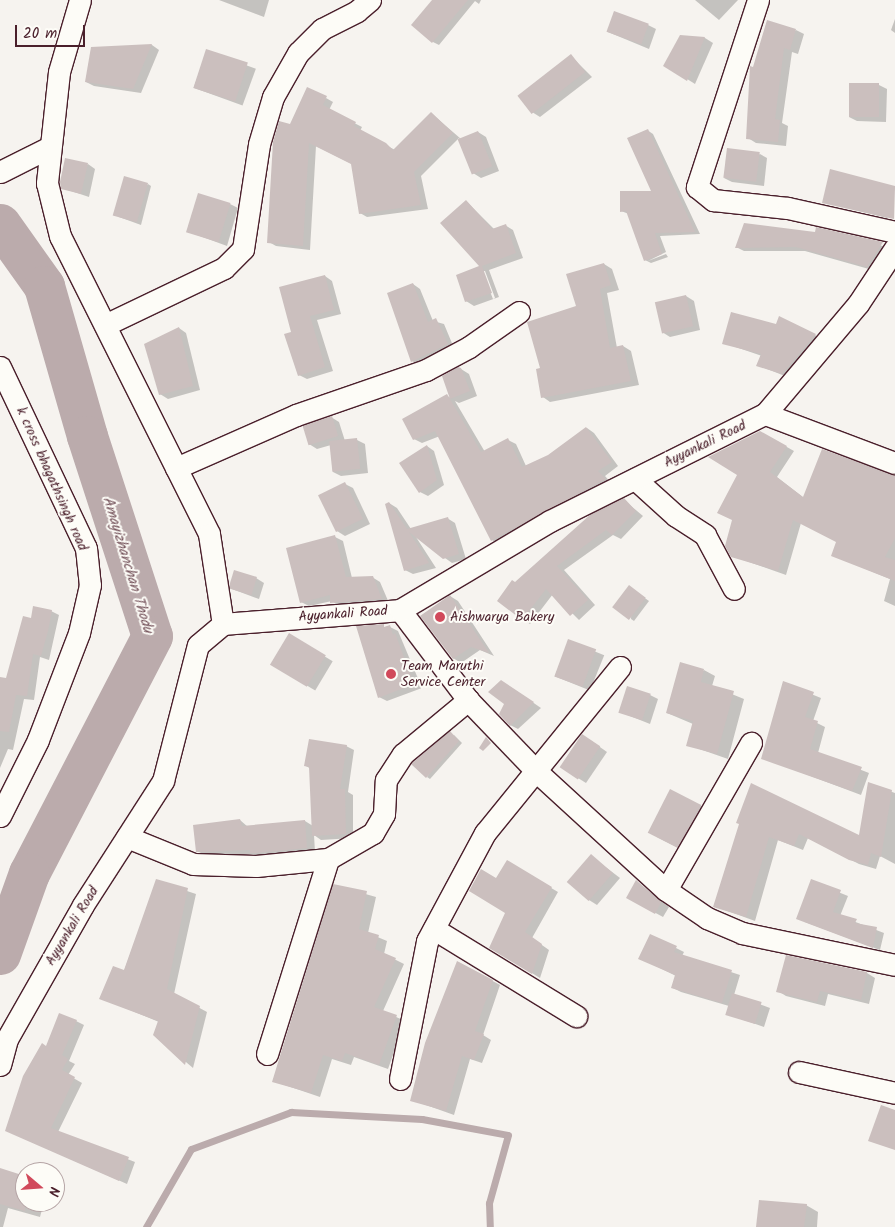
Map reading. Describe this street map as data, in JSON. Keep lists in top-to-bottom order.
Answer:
{
  "streets": {
    "street": ["Ayyankali Road", "k cross bhagathsingh road"]
  },
  "water": ["Amayizhanchan Thodu"],
  "places": ["Aishwarya Bakery", "Team Maruthi Service Center"],
  "scale_bar": "20 m",
  "north": "right"
}
